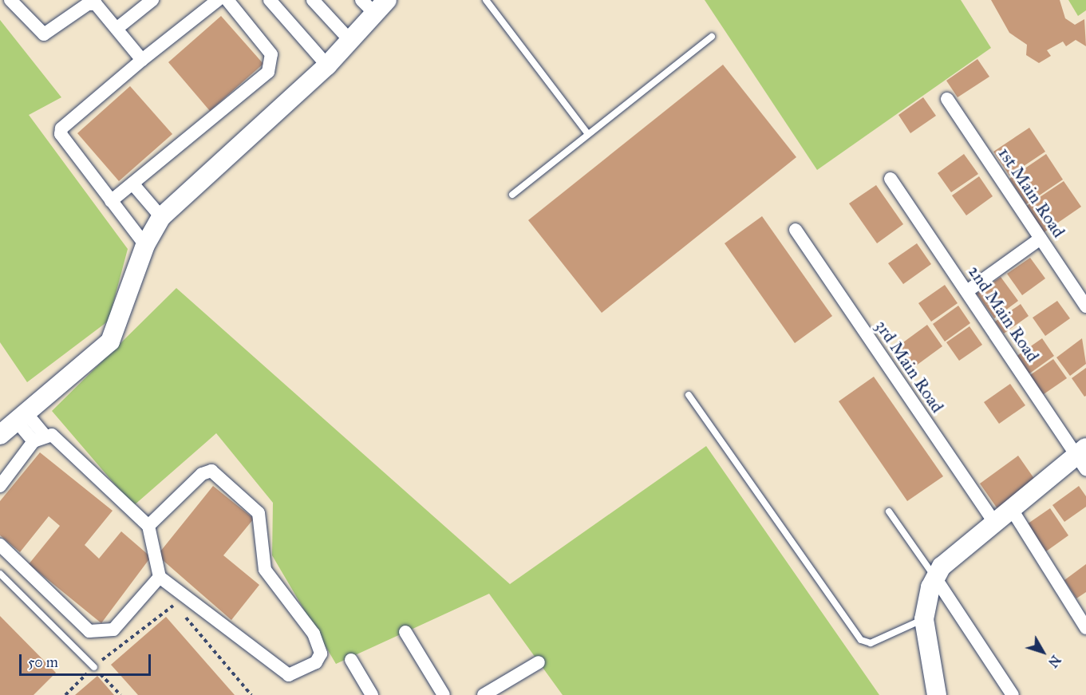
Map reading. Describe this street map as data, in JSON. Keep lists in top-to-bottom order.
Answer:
{
  "streets": {
    "street": ["1st Main Road", "2nd Main Road", "3rd Main Road"]
  },
  "scale_bar": "50 m",
  "north": "bottom right"
}
